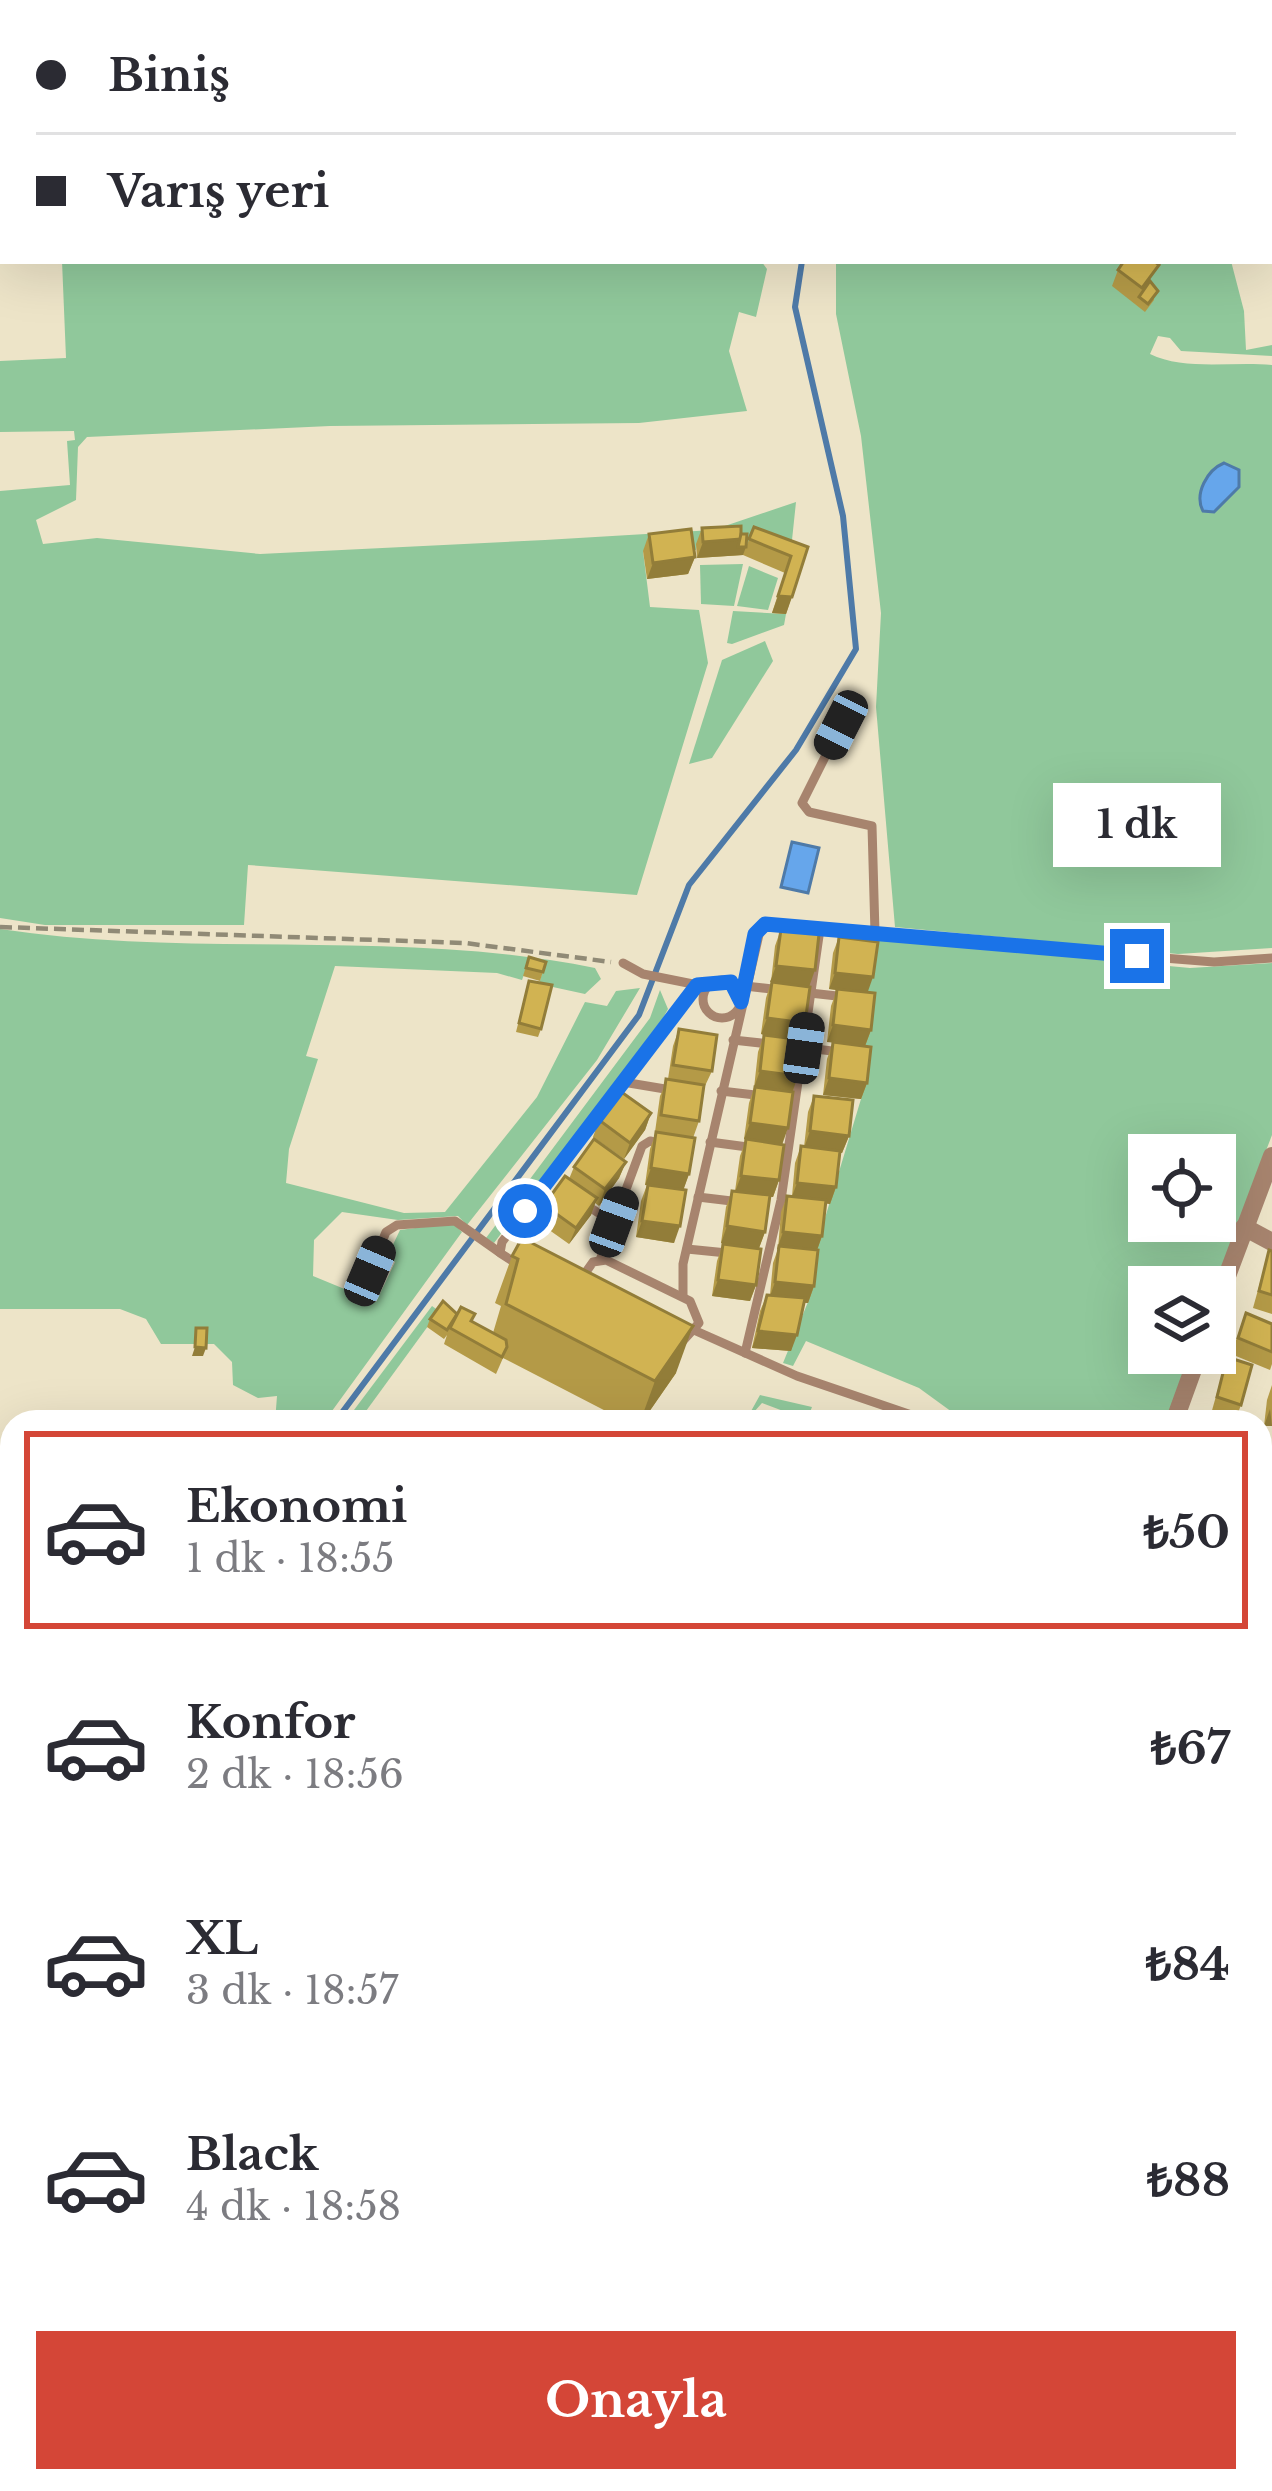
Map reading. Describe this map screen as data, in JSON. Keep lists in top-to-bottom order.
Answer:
{
  "page": {
    "banner": ["Biniş", "Varış yeri"],
    "bubble": "1 dk",
    "list": [
      {
        "name": "Ekonomi",
        "note": "1 dk · 18:55",
        "value": "₺50"
      },
      {
        "name": "Konfor",
        "note": "2 dk · 18:56",
        "value": "₺67"
      },
      {
        "name": "XL",
        "note": "3 dk · 18:57",
        "value": "₺84"
      },
      {
        "name": "Black",
        "note": "4 dk · 18:58",
        "value": "₺88"
      }
    ],
    "buttons": "Onayla"
  }
}
